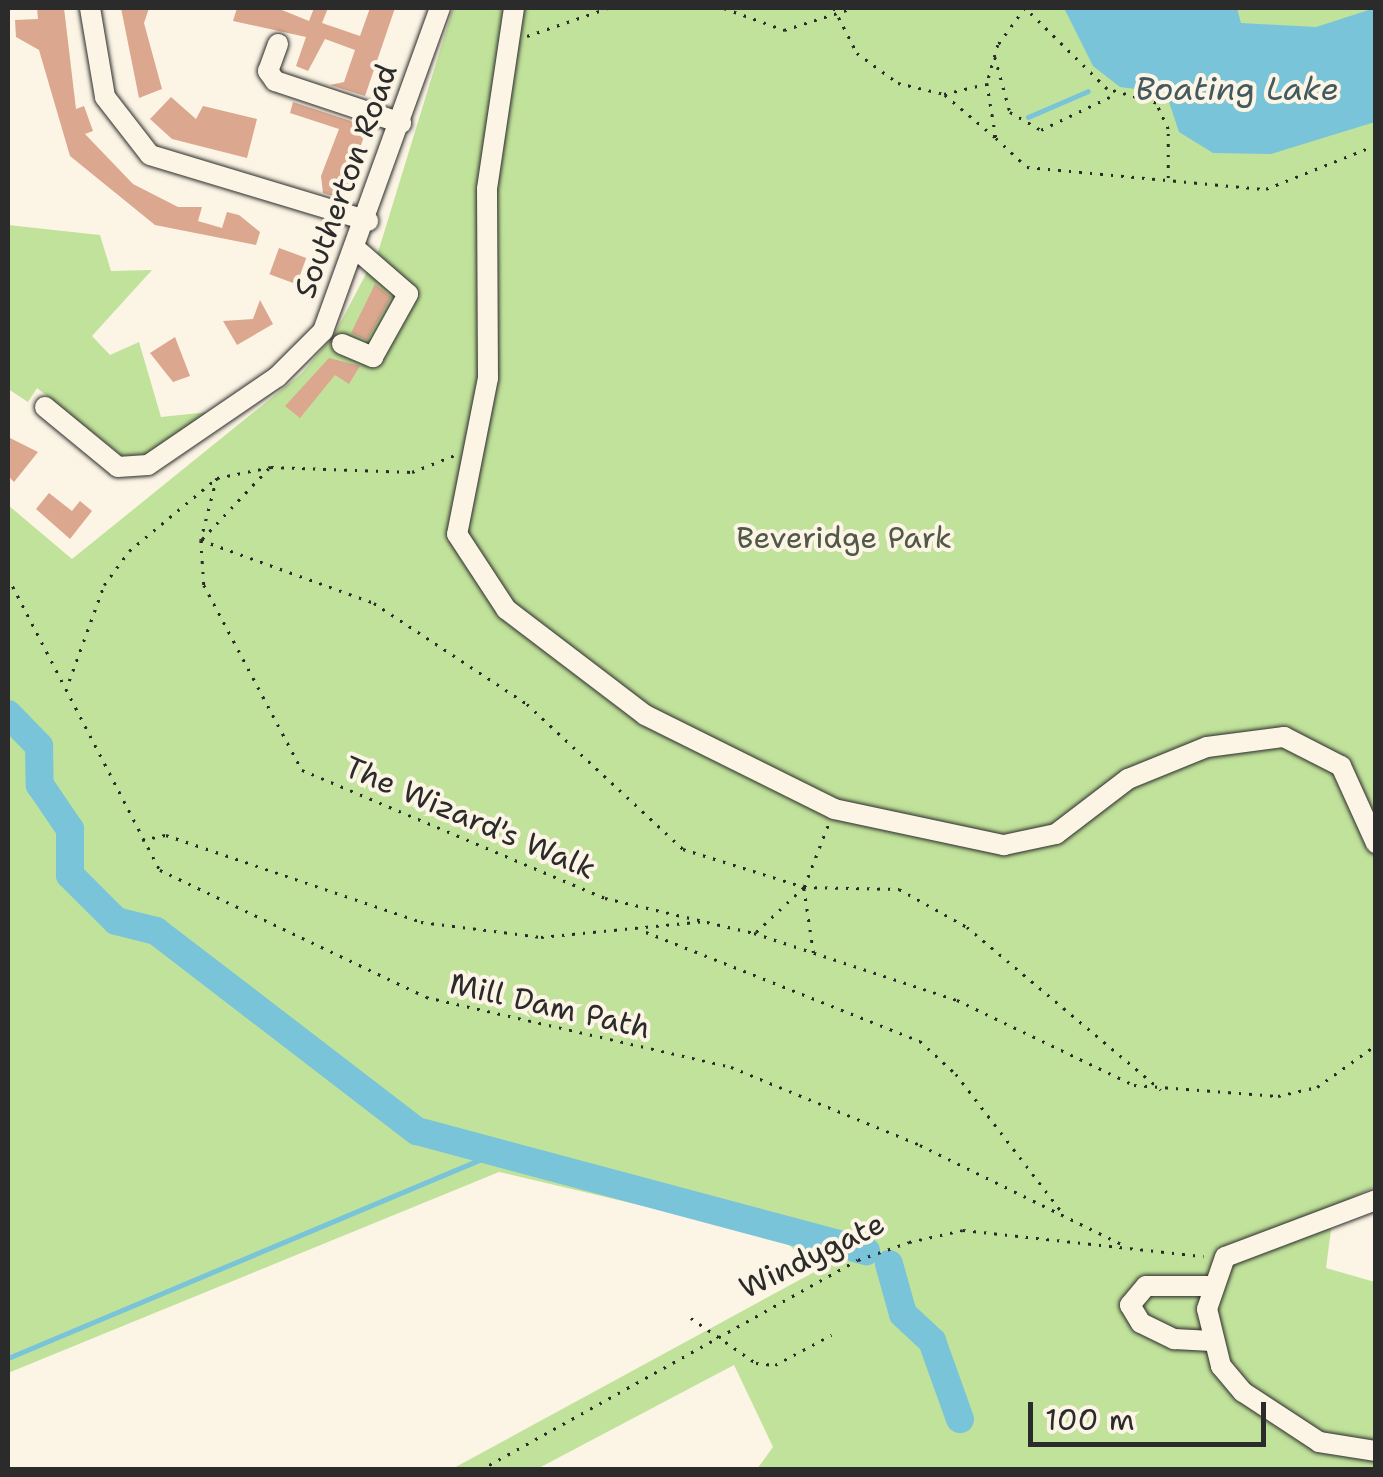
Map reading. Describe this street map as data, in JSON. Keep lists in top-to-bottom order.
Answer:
{
  "streets": {
    "street": ["Southerton Road"],
    "path": ["The Wizard's Walk", "Mill Dam Path", "Windygate"]
  },
  "crossings": [
    ["Mill Dam Path", "Windygate"]
  ],
  "water": ["Boating Lake"],
  "parks": ["Beveridge Park"],
  "scale_bar": "100 m"
}
